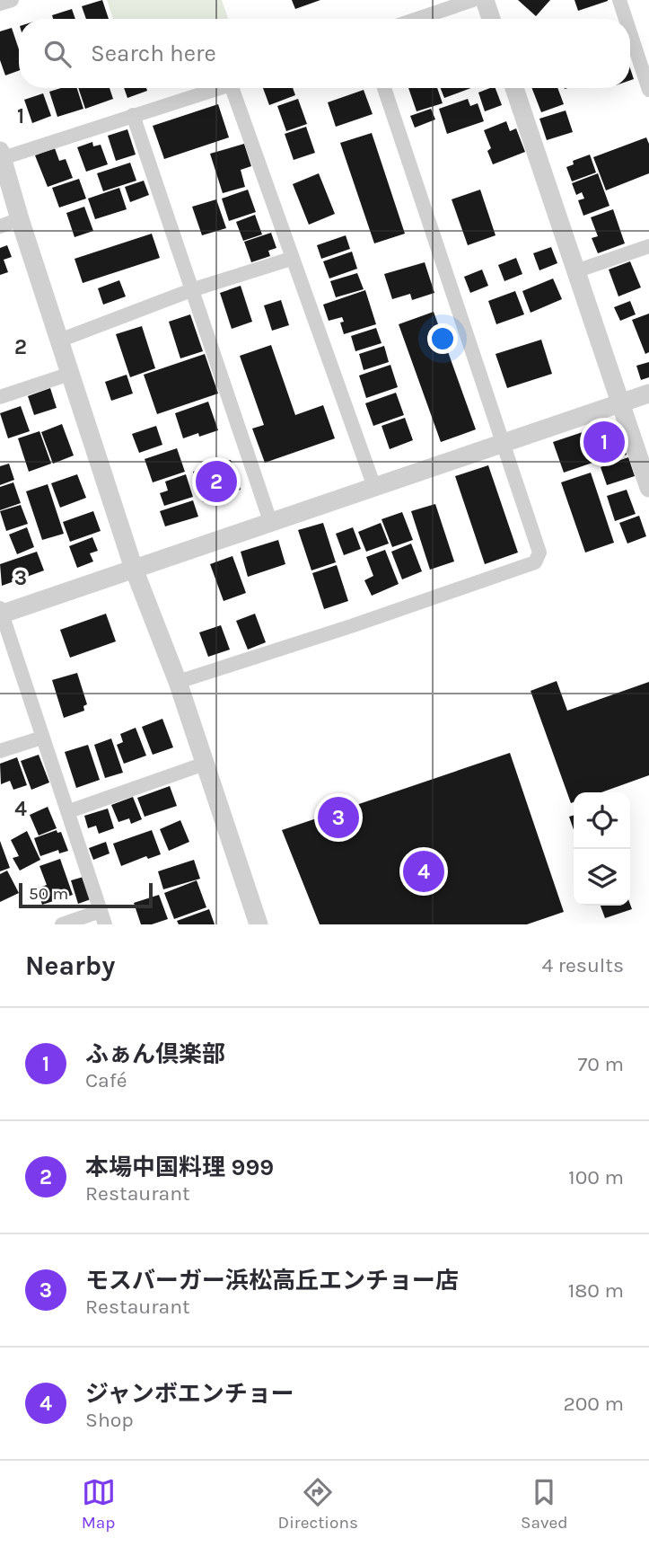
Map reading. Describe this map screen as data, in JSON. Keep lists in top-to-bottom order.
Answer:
{
  "scale_bar": "50 m",
  "page": {
    "search": "Search here",
    "pins": [
      "1",
      "2",
      "3",
      "4"
    ],
    "scale": "50 m",
    "heading": ["Nearby", "4 results"],
    "list": [
      {
        "mark": "1",
        "name": "ふぁん倶楽部",
        "note": "Café",
        "value": "70 m"
      },
      {
        "mark": "2",
        "name": "本場中国料理 999",
        "note": "Restaurant",
        "value": "100 m"
      },
      {
        "mark": "3",
        "name": "モスバーガー浜松高丘エンチョー店",
        "note": "Restaurant",
        "value": "180 m"
      },
      {
        "mark": "4",
        "name": "ジャンボエンチョー",
        "note": "Shop",
        "value": "200 m"
      }
    ],
    "nav": ["Map", "Directions", "Saved"]
  },
  "grid": {
    "rows": [
      "1",
      "2",
      "3",
      "4"
    ]
  }
}
